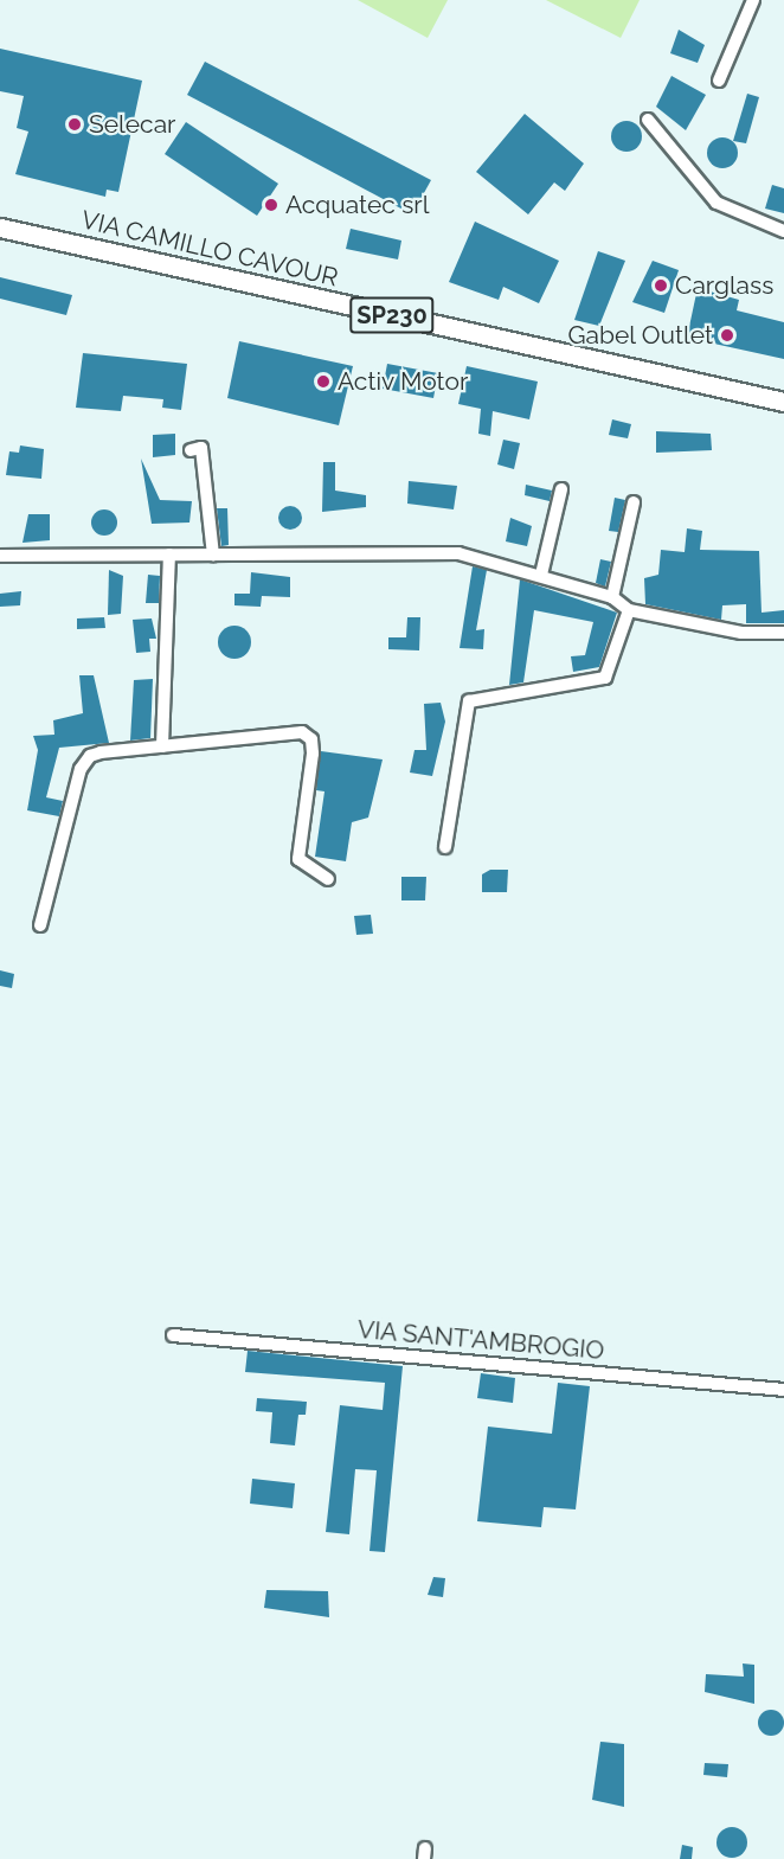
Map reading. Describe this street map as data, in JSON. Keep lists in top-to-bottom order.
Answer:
{
  "streets": {
    "main road": ["VIA CAMILLO CAVOUR", "SP230"],
    "street": ["VIA SANT'AMBROGIO"]
  },
  "places": [
    "Selecar",
    "Acquatec srl",
    "Carglass",
    "Gabel Outlet",
    "Activ Motor"
  ]
}
